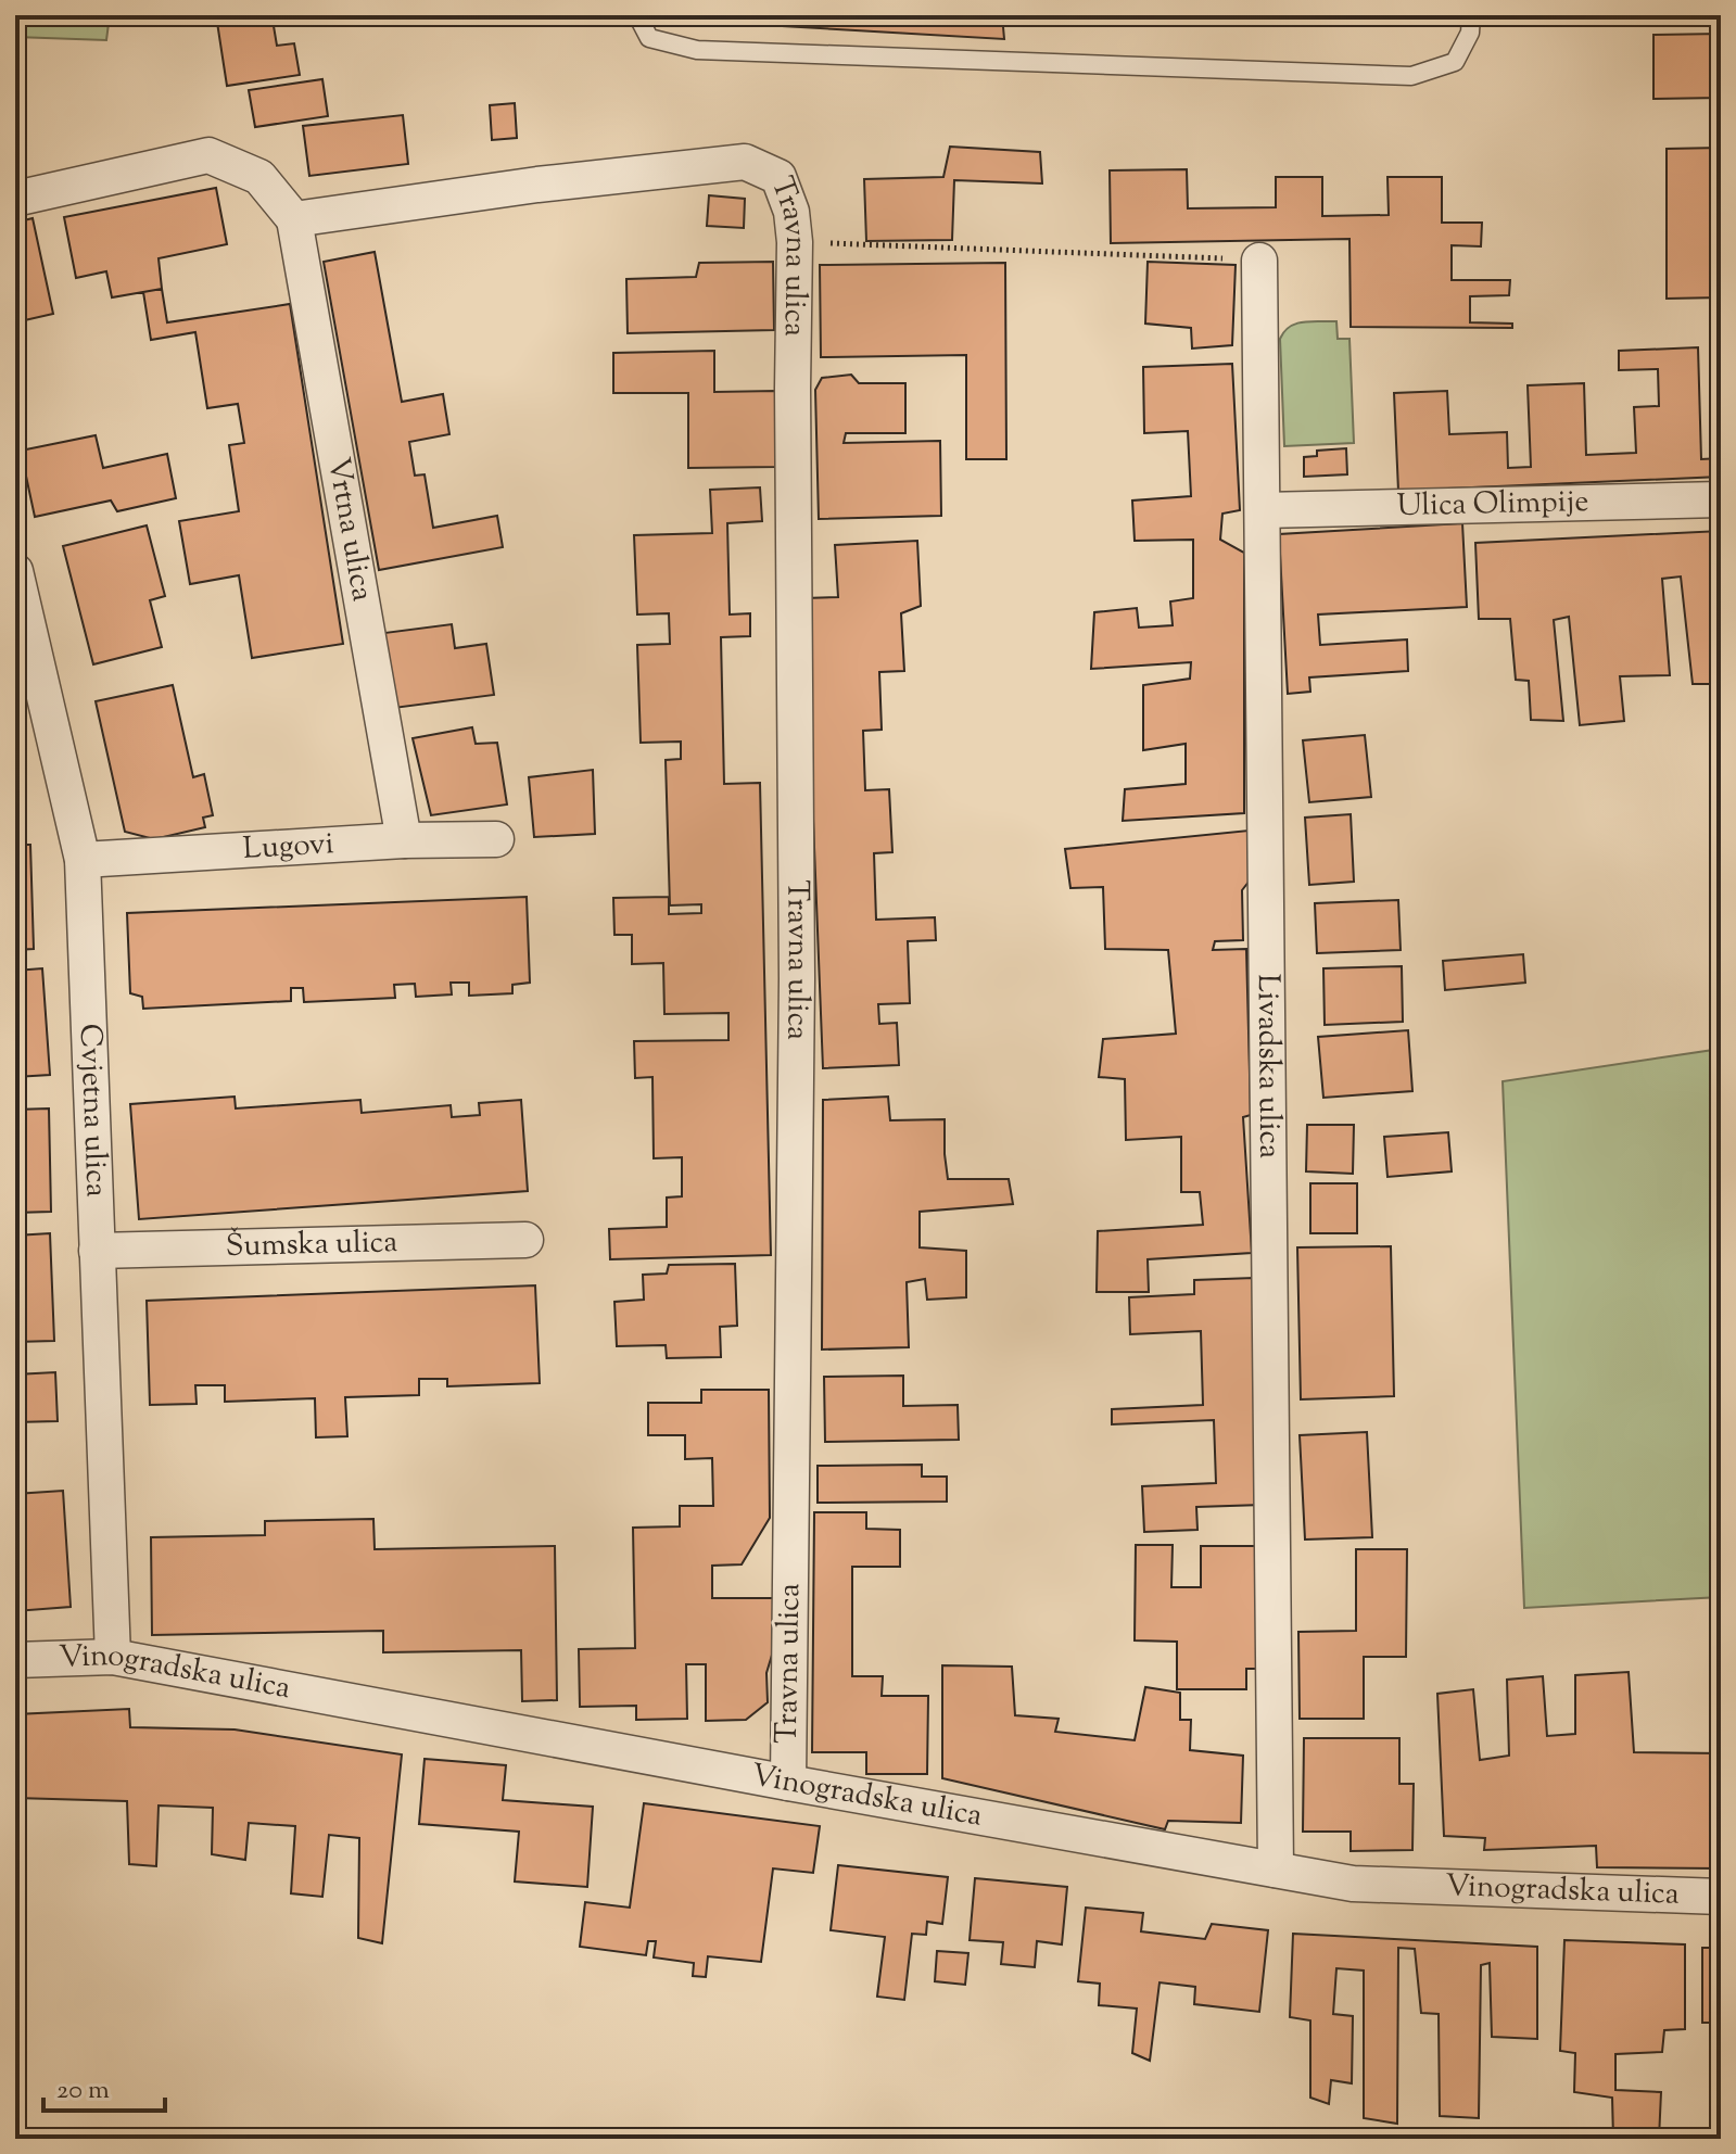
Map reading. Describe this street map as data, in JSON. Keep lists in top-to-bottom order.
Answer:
{
  "streets": {
    "street": [
      "Travna ulica",
      "Ulica Olimpije",
      "Vrtna ulica",
      "Lugovi",
      "Livadska ulica",
      "Cvjetna ulica",
      "Šumska ulica",
      "Vinogradska ulica"
    ]
  },
  "crossings": [
    ["Travna ulica", "Vrtna ulica"],
    ["Travna ulica", "Vinogradska ulica"],
    ["Ulica Olimpije", "Livadska ulica"],
    ["Vrtna ulica", "Lugovi"],
    ["Lugovi", "Cvjetna ulica"],
    ["Livadska ulica", "Vinogradska ulica"],
    ["Cvjetna ulica", "Šumska ulica"],
    ["Cvjetna ulica", "Vinogradska ulica"]
  ],
  "scale_bar": "20 m"
}
